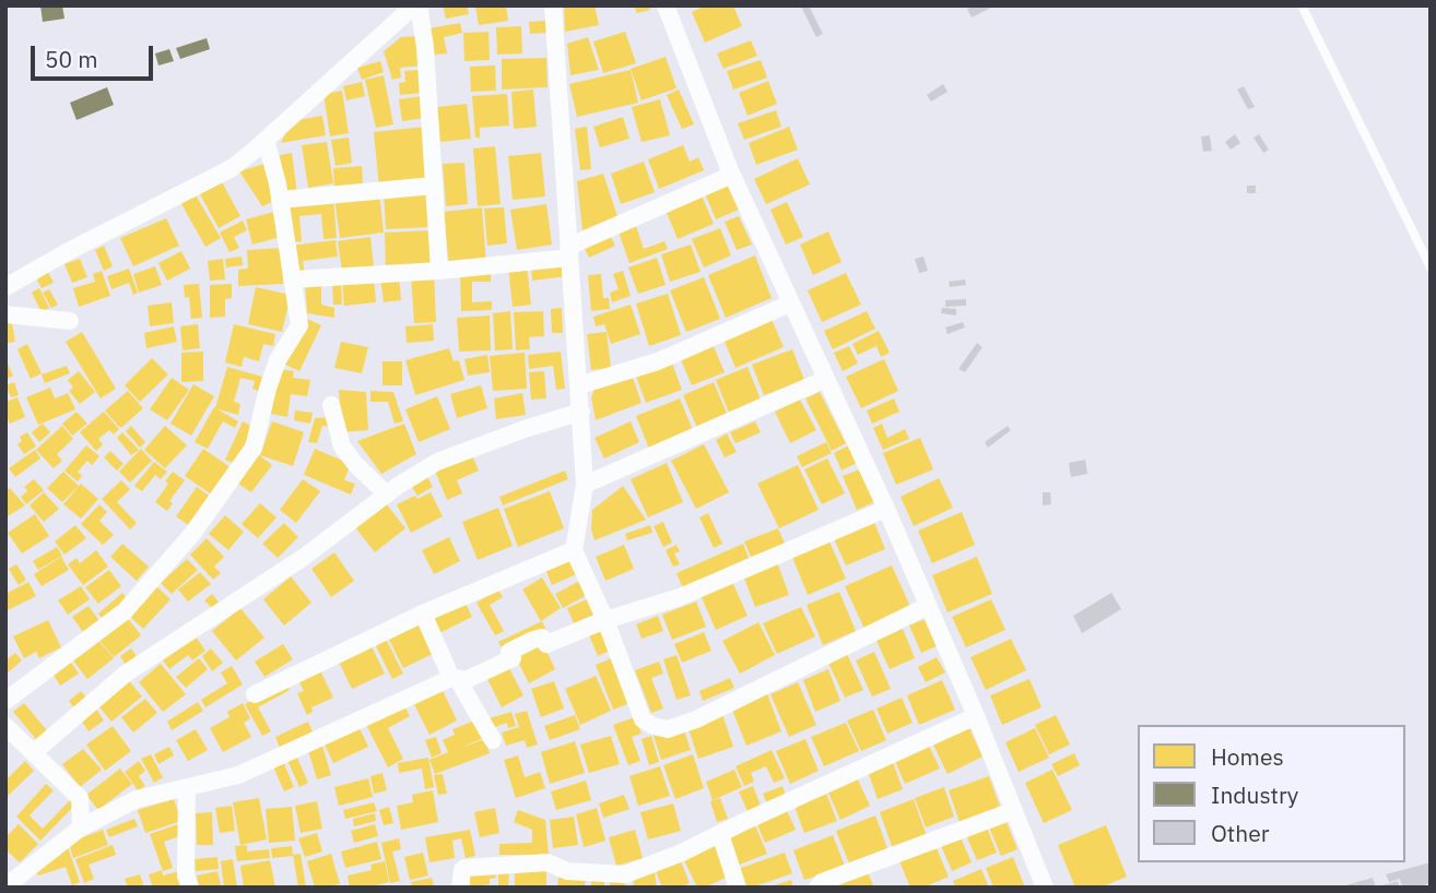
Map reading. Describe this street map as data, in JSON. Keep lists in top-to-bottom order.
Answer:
{
  "legend": ["Homes", "Industry", "Other"],
  "scale_bar": "50 m"
}
